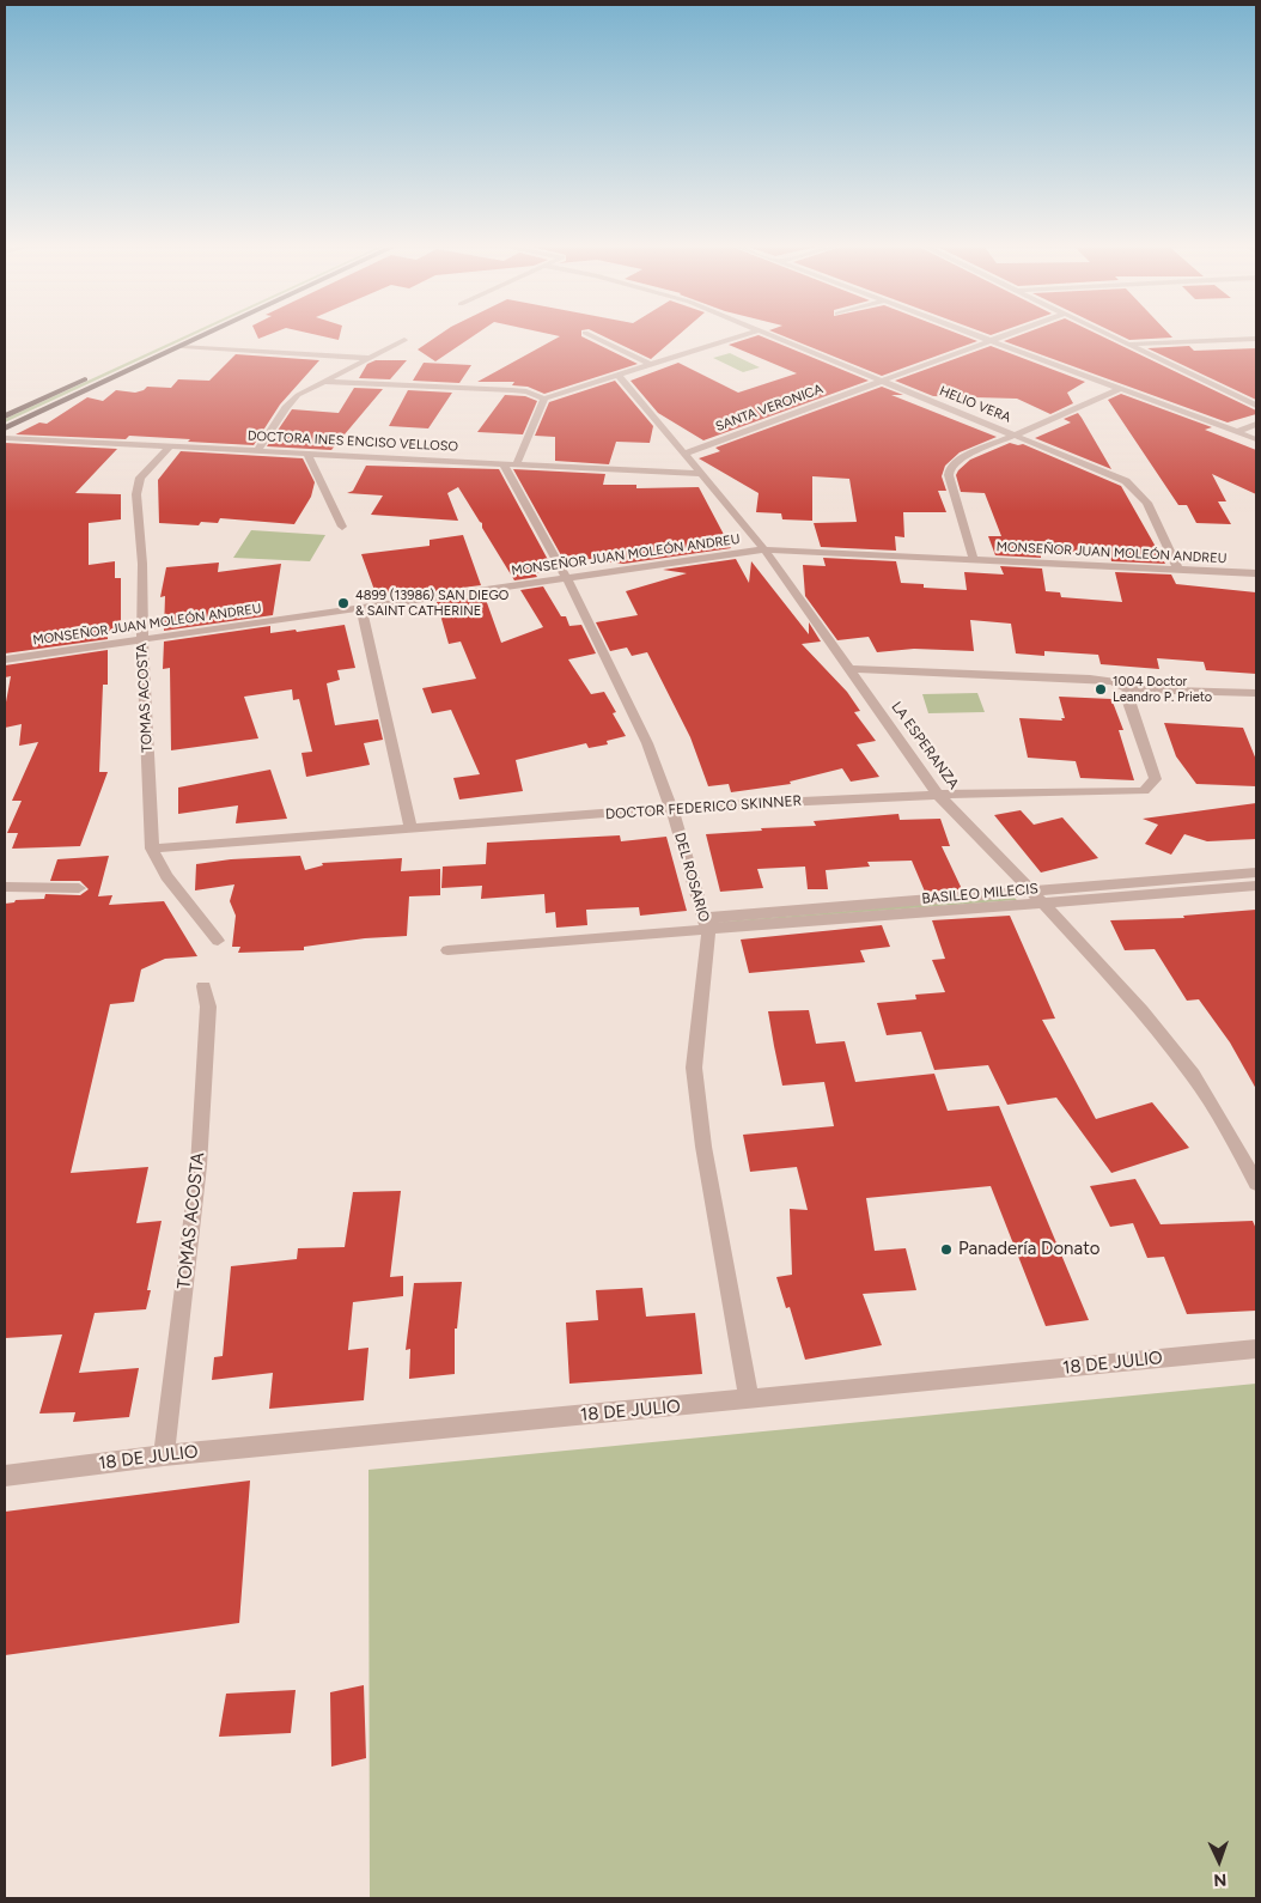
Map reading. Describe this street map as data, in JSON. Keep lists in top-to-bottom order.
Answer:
{
  "streets": {
    "street": [
      "HELIO VERA",
      "SANTA VERONICA",
      "DOCTORA INES ENCISO VELLOSO",
      "MONSEÑOR JUAN MOLEÓN ANDREU",
      "TOMAS ACOSTA",
      "LA ESPERANZA",
      "DOCTOR FEDERICO SKINNER",
      "DEL ROSARIO",
      "BASILEO MILECIS",
      "18 DE JULIO"
    ]
  },
  "crossings": [
    ["HELIO VERA", "SANTA VERONICA"],
    ["HELIO VERA", "MONSEÑOR JUAN MOLEÓN ANDREU"],
    ["SANTA VERONICA", "LA ESPERANZA"],
    ["DOCTORA INES ENCISO VELLOSO", "TOMAS ACOSTA"],
    ["DOCTORA INES ENCISO VELLOSO", "LA ESPERANZA"],
    ["DOCTORA INES ENCISO VELLOSO", "DEL ROSARIO"],
    ["MONSEÑOR JUAN MOLEÓN ANDREU", "TOMAS ACOSTA"],
    ["MONSEÑOR JUAN MOLEÓN ANDREU", "LA ESPERANZA"],
    ["MONSEÑOR JUAN MOLEÓN ANDREU", "DEL ROSARIO"],
    ["TOMAS ACOSTA", "DOCTOR FEDERICO SKINNER"],
    ["TOMAS ACOSTA", "18 DE JULIO"],
    ["LA ESPERANZA", "DOCTOR FEDERICO SKINNER"],
    ["LA ESPERANZA", "BASILEO MILECIS"],
    ["DOCTOR FEDERICO SKINNER", "DEL ROSARIO"],
    ["DEL ROSARIO", "BASILEO MILECIS"],
    ["DEL ROSARIO", "18 DE JULIO"]
  ],
  "places": ["4899 (13986) SAN DIEGO & SAINT CATHERINE", "1004 Doctor Leandro P. Prieto", "Panadería Donato"],
  "north": "bottom"
}
